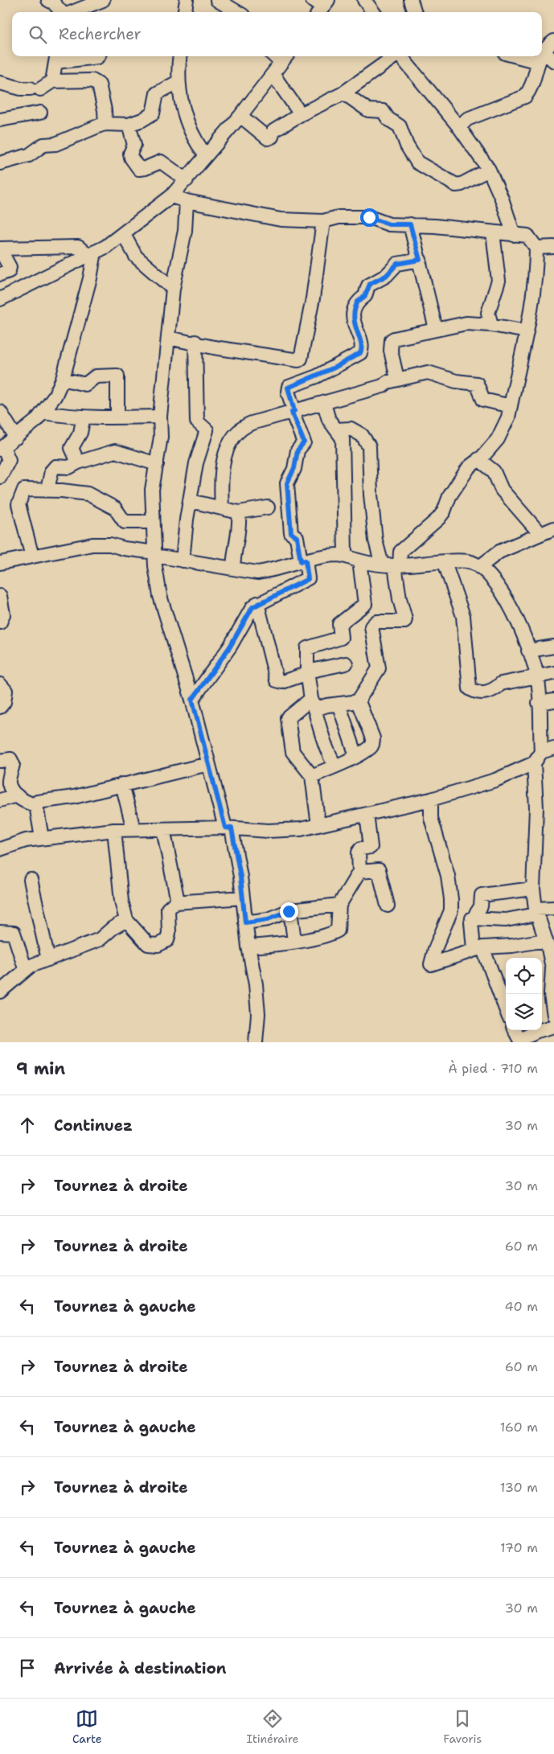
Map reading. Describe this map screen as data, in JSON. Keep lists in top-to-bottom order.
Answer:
{
  "page": {
    "search": "Rechercher",
    "heading": ["9 min", "À pied · 710 m"],
    "list": [
      ["Continuez", "30 m"],
      ["Tournez à droite", "30 m"],
      ["Tournez à droite", "60 m"],
      ["Tournez à gauche", "40 m"],
      ["Tournez à droite", "60 m"],
      ["Tournez à gauche", "160 m"],
      ["Tournez à droite", "130 m"],
      ["Tournez à gauche", "170 m"],
      ["Tournez à gauche", "30 m"],
      "Arrivée à destination"
    ],
    "nav": ["Carte", "Itinéraire", "Favoris"]
  }
}
